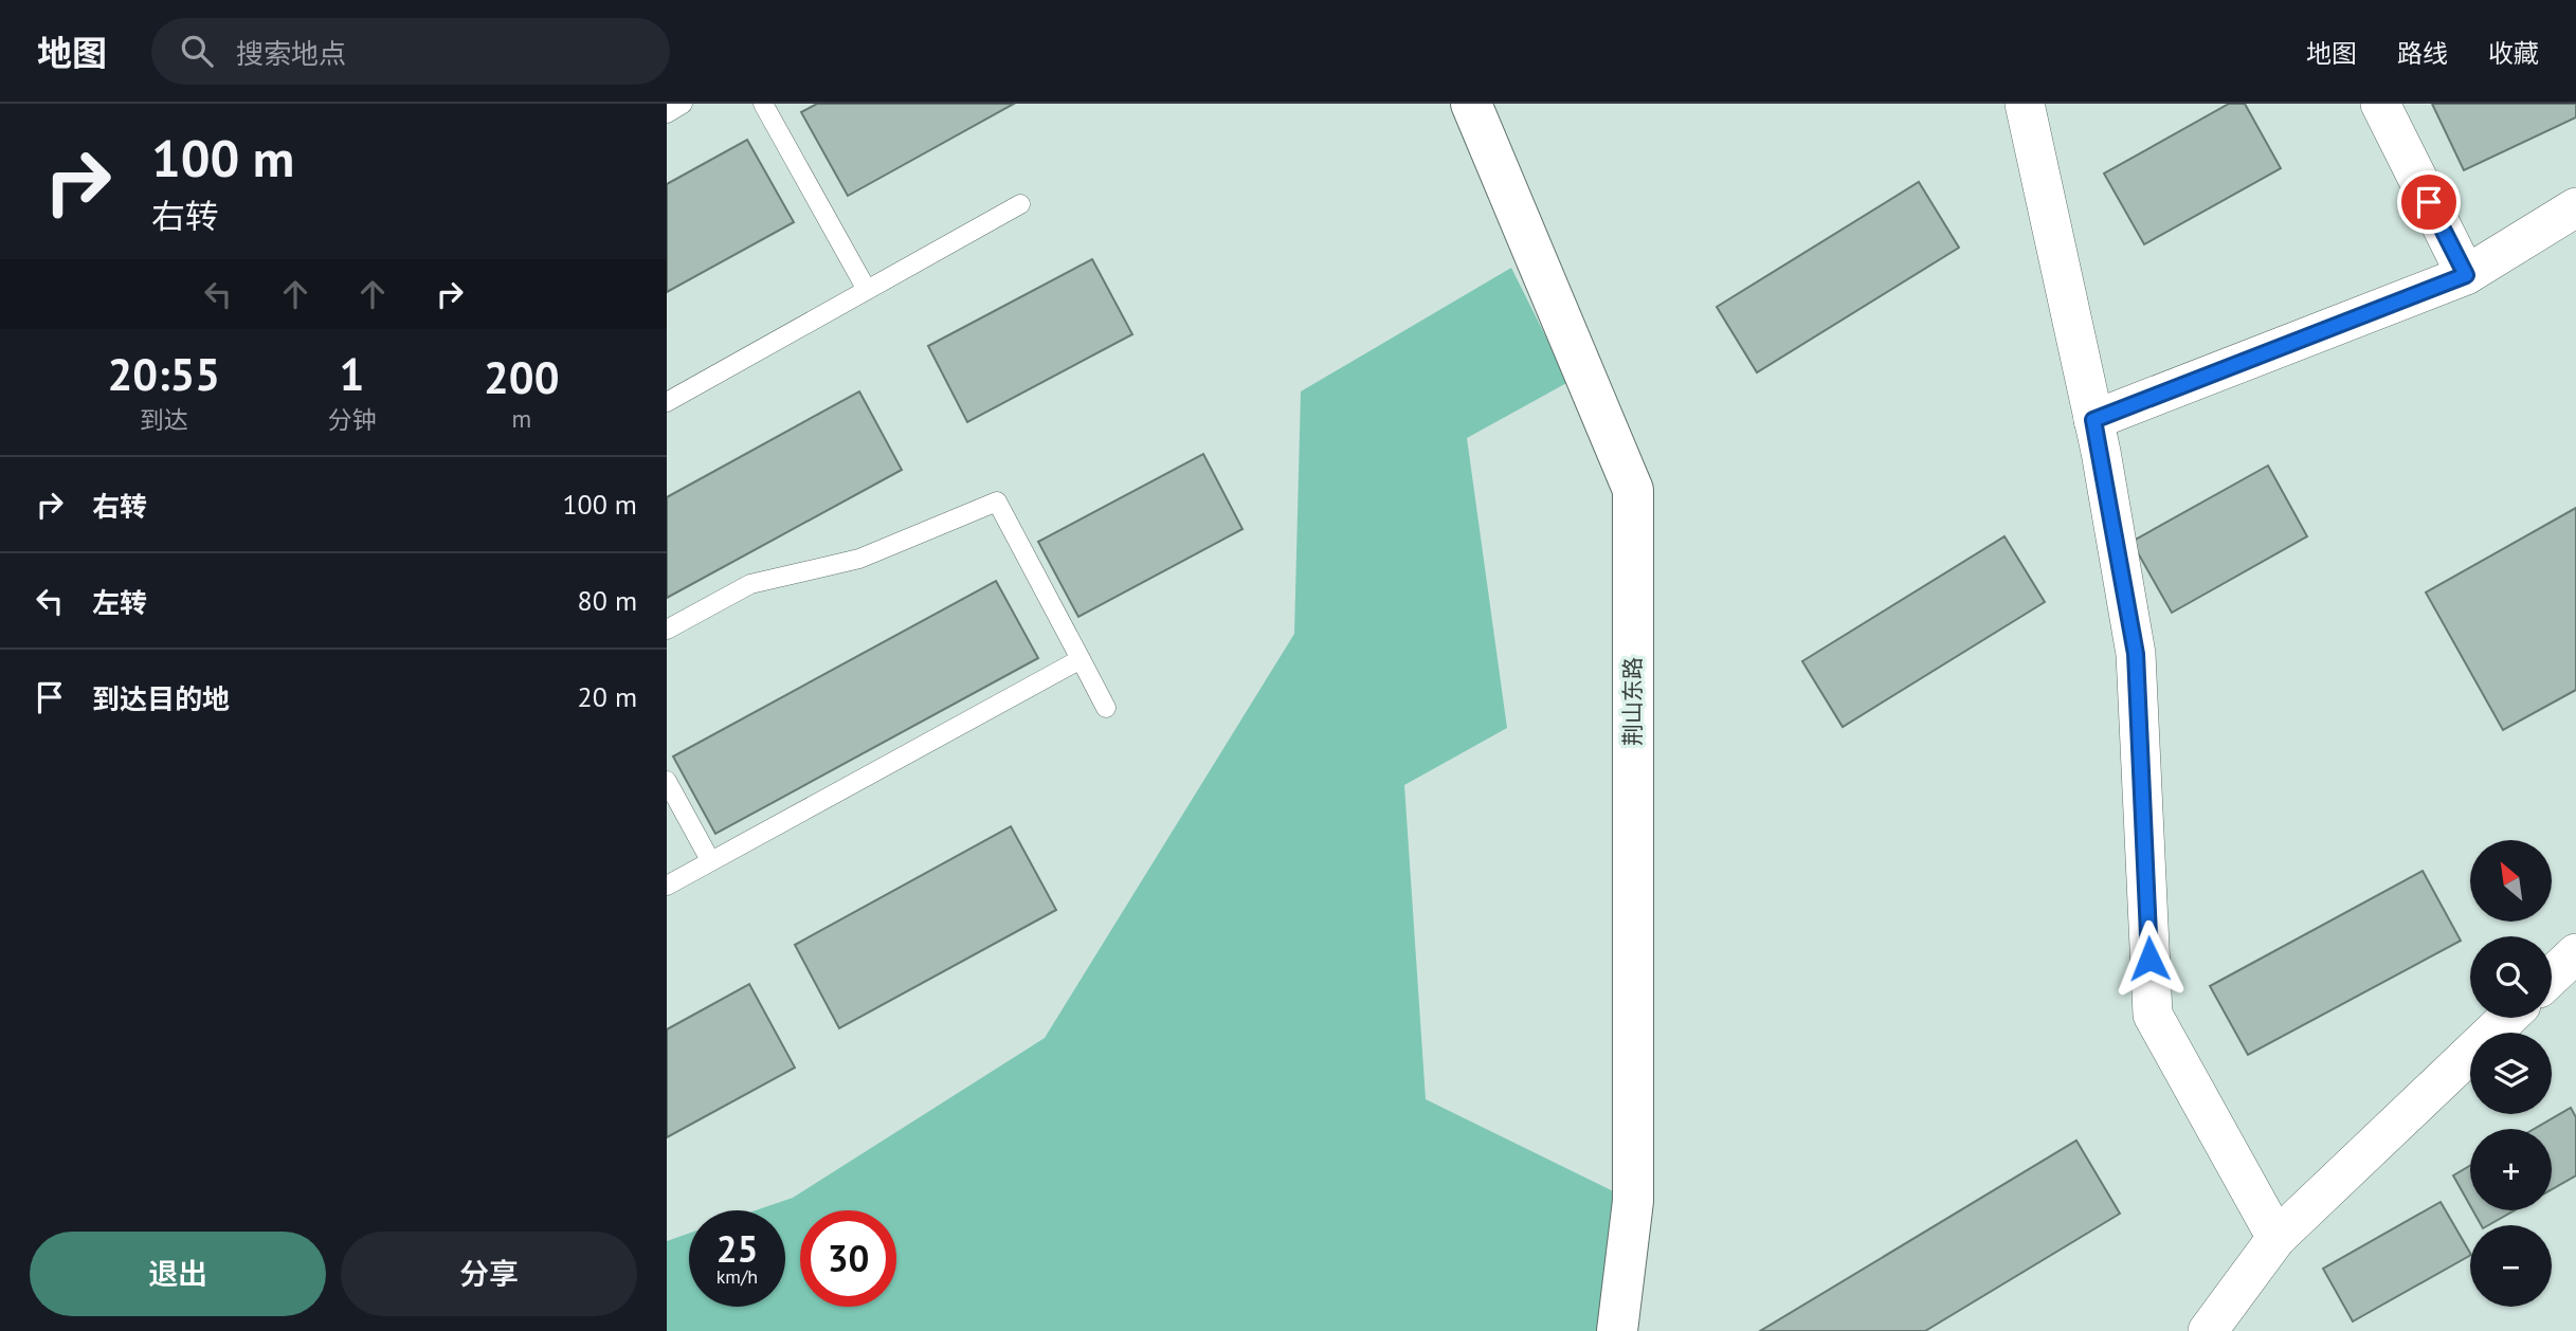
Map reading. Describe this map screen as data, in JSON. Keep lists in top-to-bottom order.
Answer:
{
  "streets": {
    "street": ["荆山东路"]
  },
  "north": "top left",
  "page": {
    "header": "地图",
    "search": "搜索地点",
    "nav": ["地图", "路线", "收藏"],
    "turn": ["100 m", "右转"],
    "eta": [
      "20:55",
      "到达",
      "1",
      "分钟",
      "200",
      "m"
    ],
    "list": [
      {
        "name": "右转",
        "value": "100 m"
      },
      {
        "name": "左转",
        "value": "80 m"
      },
      {
        "name": "到达目的地",
        "value": "20 m"
      }
    ],
    "map_buttons": ["+", "−"],
    "speed": "25 km/h",
    "limit": "30",
    "buttons": ["退出", "分享"]
  }
}
